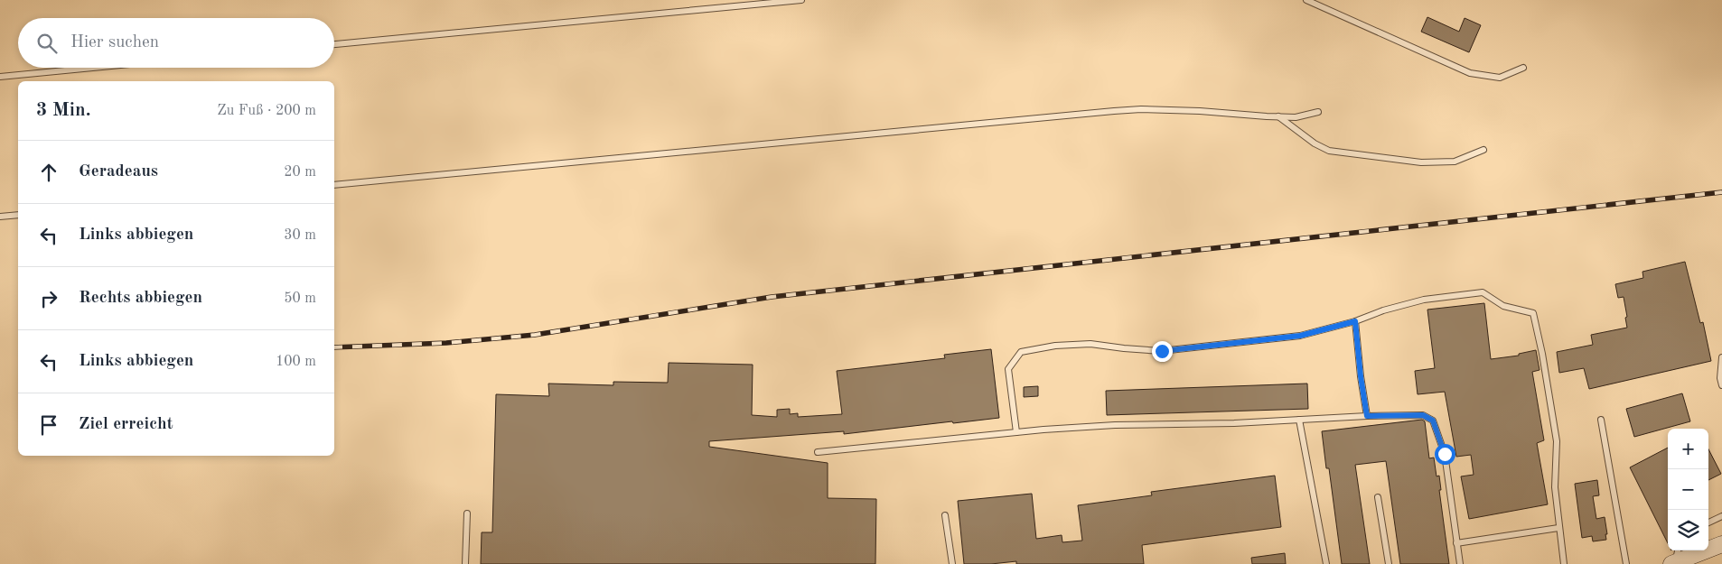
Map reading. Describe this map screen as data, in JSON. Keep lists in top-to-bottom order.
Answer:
{
  "page": {
    "search": "Hier suchen",
    "heading": ["3 Min.", "Zu Fuß · 200 m"],
    "list": [
      ["Geradeaus", "20 m"],
      ["Links abbiegen", "30 m"],
      ["Rechts abbiegen", "50 m"],
      ["Links abbiegen", "100 m"],
      "Ziel erreicht"
    ],
    "map_buttons": ["+", "−"]
  }
}
